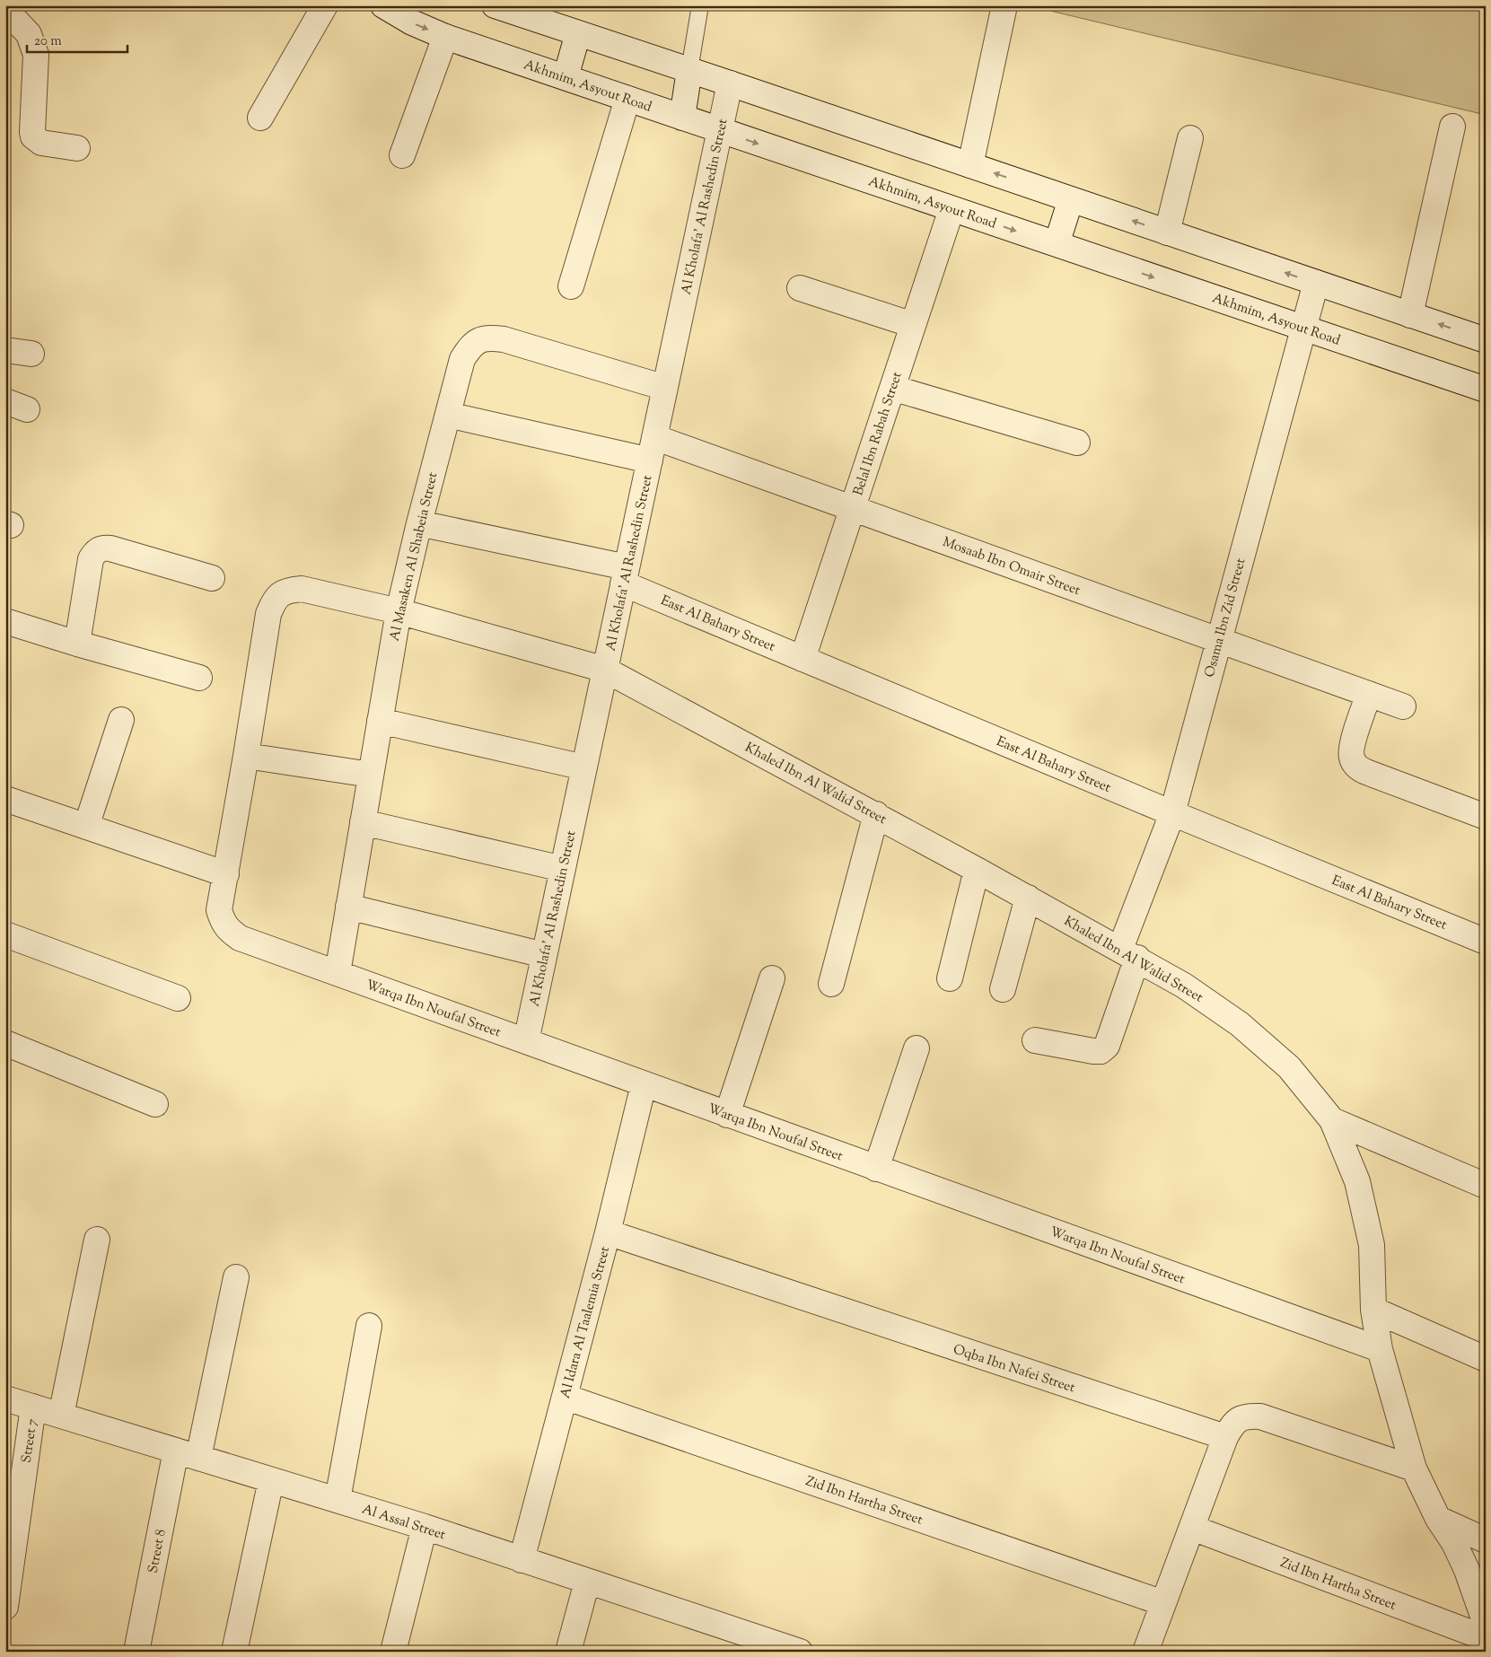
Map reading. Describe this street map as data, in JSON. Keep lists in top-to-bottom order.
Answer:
{
  "streets": {
    "street": [
      "Akhmim, Asyout Road",
      "Al Kholafa' Al Rashedin Street",
      "Belal Ibn Rabah Street",
      "Al Masaken Al Shabeia Street",
      "Mosaab Ibn Omair Street",
      "Osama Ibn Zid Street",
      "East Al Bahary Street",
      "Khaled Ibn Al Walid Street",
      "Warqa Ibn Noufal Street",
      "Al Idara Al Taalemia Street",
      "Oqba Ibn Nafei Street",
      "Street 7",
      "Zid Ibn Hartha Street",
      "Al Assal Street",
      "Street 8"
    ]
  },
  "crossings": [
    ["Akhmim, Asyout Road", "Al Kholafa' Al Rashedin Street"],
    ["Akhmim, Asyout Road", "Belal Ibn Rabah Street"],
    ["Akhmim, Asyout Road", "Osama Ibn Zid Street"],
    ["Al Kholafa' Al Rashedin Street", "Al Masaken Al Shabeia Street"],
    ["Al Kholafa' Al Rashedin Street", "Mosaab Ibn Omair Street"],
    ["Al Kholafa' Al Rashedin Street", "East Al Bahary Street"],
    ["Al Kholafa' Al Rashedin Street", "Khaled Ibn Al Walid Street"],
    ["Al Kholafa' Al Rashedin Street", "Warqa Ibn Noufal Street"],
    ["Belal Ibn Rabah Street", "Mosaab Ibn Omair Street"],
    ["Belal Ibn Rabah Street", "East Al Bahary Street"],
    ["Al Masaken Al Shabeia Street", "East Al Bahary Street"],
    ["Al Masaken Al Shabeia Street", "Khaled Ibn Al Walid Street"],
    ["Al Masaken Al Shabeia Street", "Warqa Ibn Noufal Street"],
    ["Mosaab Ibn Omair Street", "Osama Ibn Zid Street"],
    ["Osama Ibn Zid Street", "East Al Bahary Street"],
    ["Osama Ibn Zid Street", "Khaled Ibn Al Walid Street"],
    ["Khaled Ibn Al Walid Street", "Warqa Ibn Noufal Street"],
    ["Warqa Ibn Noufal Street", "Al Idara Al Taalemia Street"],
    ["Al Idara Al Taalemia Street", "Oqba Ibn Nafei Street"],
    ["Al Idara Al Taalemia Street", "Zid Ibn Hartha Street"],
    ["Al Idara Al Taalemia Street", "Al Assal Street"],
    ["Street 7", "Al Assal Street"],
    ["Al Assal Street", "Street 8"]
  ],
  "scale_bar": "20 m"
}
